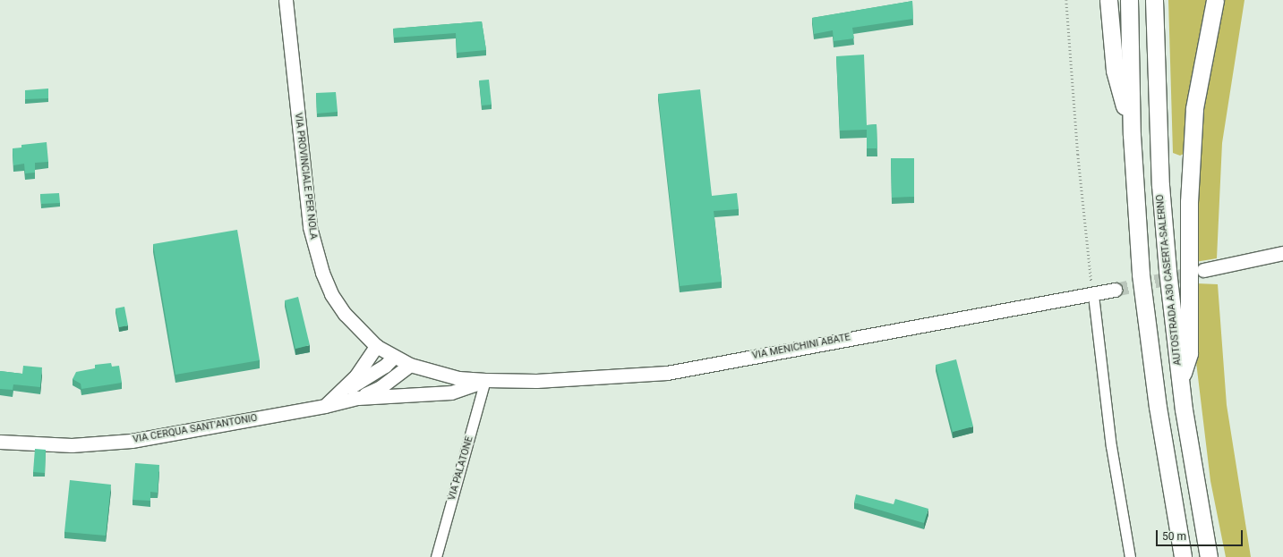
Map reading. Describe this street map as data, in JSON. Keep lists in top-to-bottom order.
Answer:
{
  "streets": {
    "highway": ["AUTOSTRADA A30 CASERTA-SALERNO"],
    "street": [
      "VIA PROVINCIALE PER NOLA",
      "VIA MENICHINI ABATE",
      "VIA CERQUA SANT'ANTONIO",
      "VIA PALATONE"
    ]
  },
  "crossings": [
    ["VIA PROVINCIALE PER NOLA", "VIA MENICHINI ABATE"],
    ["VIA PROVINCIALE PER NOLA", "VIA CERQUA SANT'ANTONIO"],
    ["VIA PROVINCIALE PER NOLA", "VIA PALATONE"],
    ["VIA MENICHINI ABATE", "VIA CERQUA SANT'ANTONIO"],
    ["VIA MENICHINI ABATE", "VIA PALATONE"],
    ["VIA CERQUA SANT'ANTONIO", "VIA PALATONE"]
  ],
  "scale_bar": "50 m"
}
